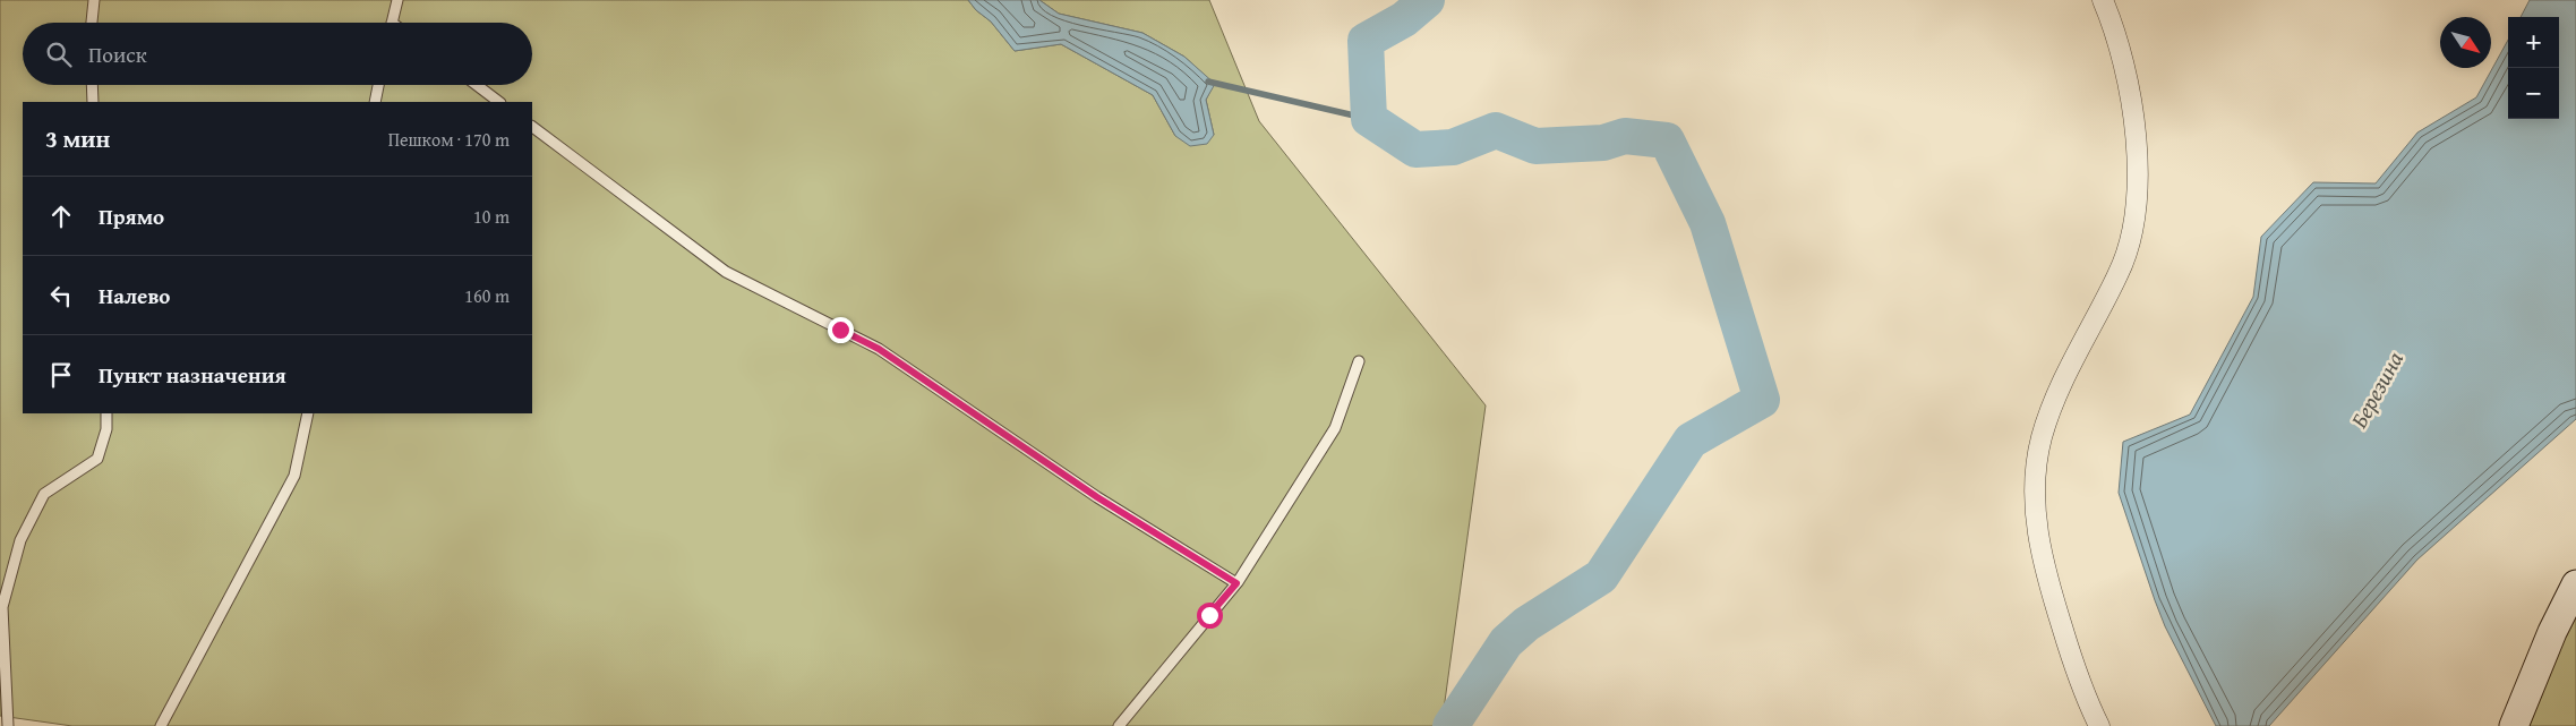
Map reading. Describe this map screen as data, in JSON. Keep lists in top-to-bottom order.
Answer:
{
  "water": ["Березина"],
  "north": "bottom right",
  "page": {
    "map_buttons": ["+", "−"],
    "search": "Поиск",
    "heading": ["3 мин", "Пешком · 170 m"],
    "list": [
      ["Прямо", "10 m"],
      ["Налево", "160 m"],
      "Пункт назначения"
    ]
  }
}
